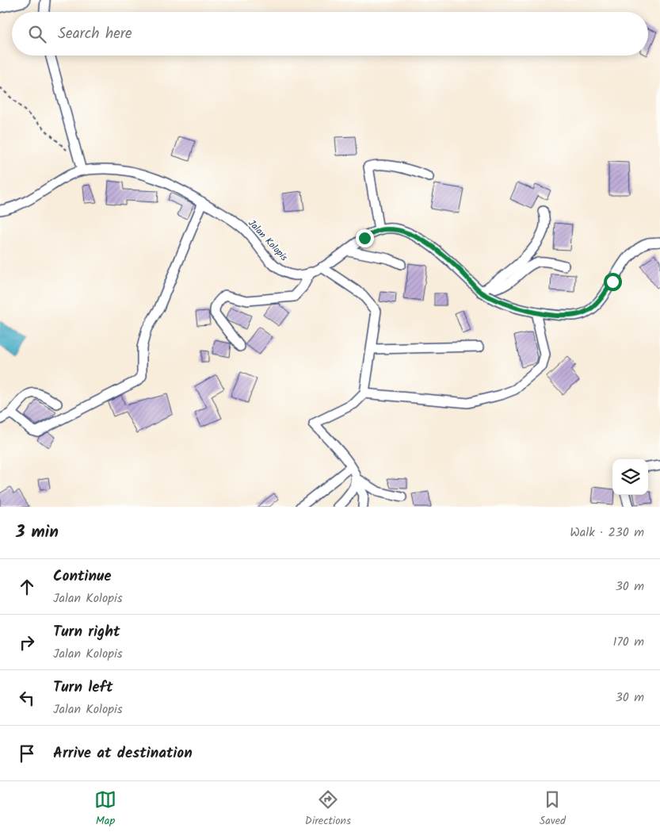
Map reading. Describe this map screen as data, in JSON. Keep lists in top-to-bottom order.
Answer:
{
  "streets": {
    "street": ["Jalan Kolopis"]
  },
  "page": {
    "search": "Search here",
    "heading": ["3 min", "Walk · 230 m"],
    "list": [
      ["Continue", "Jalan Kolopis", "30 m"],
      ["Turn right", "Jalan Kolopis", "170 m"],
      ["Turn left", "Jalan Kolopis", "30 m"],
      "Arrive at destination"
    ],
    "nav": ["Map", "Directions", "Saved"]
  }
}
